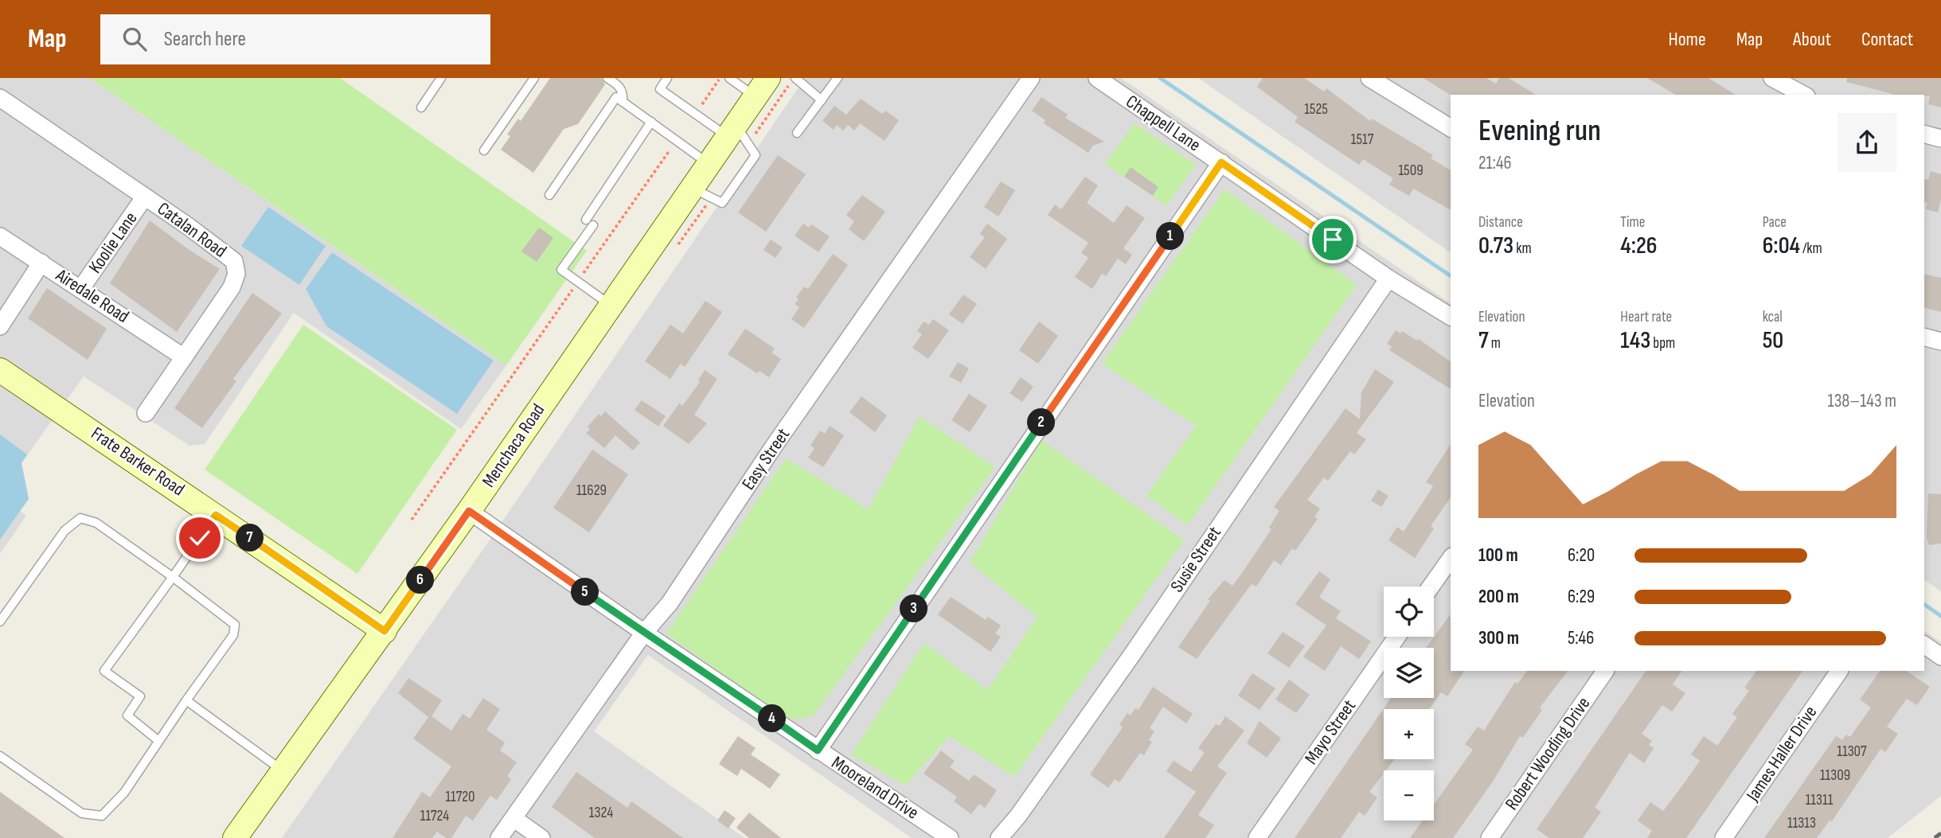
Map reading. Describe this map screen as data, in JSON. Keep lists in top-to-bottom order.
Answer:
{
  "streets": {
    "main road": ["Menchaca Road", "Frate Barker Road"],
    "street": [
      "Chappell Lane",
      "Catalan Road",
      "Koolie Lane",
      "Airedale Road",
      "Easy Street",
      "Susie Street",
      "Mayo Street",
      "Robert Wooding Drive",
      "James Haller Drive",
      "Mooreland Drive"
    ]
  },
  "crossings": [
    ["Chappell Lane", "Susie Street"],
    ["Catalan Road", "Koolie Lane"],
    ["Catalan Road", "Airedale Road"],
    ["Koolie Lane", "Airedale Road"],
    ["Menchaca Road", "Frate Barker Road"],
    ["Menchaca Road", "Mooreland Drive"],
    ["Easy Street", "Mooreland Drive"]
  ],
  "house_numbers": [
    "1525",
    "1517",
    "1509",
    "11629",
    "11307",
    "11309",
    "11720",
    "11311",
    "1324",
    "11724",
    "11313"
  ],
  "page": {
    "header": "Map",
    "search": "Search here",
    "nav": [
      "Home",
      "Map",
      "About",
      "Contact"
    ],
    "heading": ["Evening run", "21:46"],
    "stats": [
      ["Distance", "0.73 km"],
      ["Time", "4:26"],
      ["Pace", "6:04 /km"],
      ["Elevation", "7 m"],
      ["Heart rate", "143 bpm"],
      ["kcal", "50"]
    ],
    "pins": [
      "1",
      "2",
      "7",
      "6",
      "5",
      "3",
      "4"
    ],
    "chart": ["Elevation", "138–143 m"],
    "list": [
      {
        "name": "100 m",
        "note": "6:20"
      },
      {
        "name": "200 m",
        "note": "6:29"
      },
      {
        "name": "300 m",
        "note": "5:46"
      }
    ],
    "map_buttons": ["+", "−"]
  }
}
